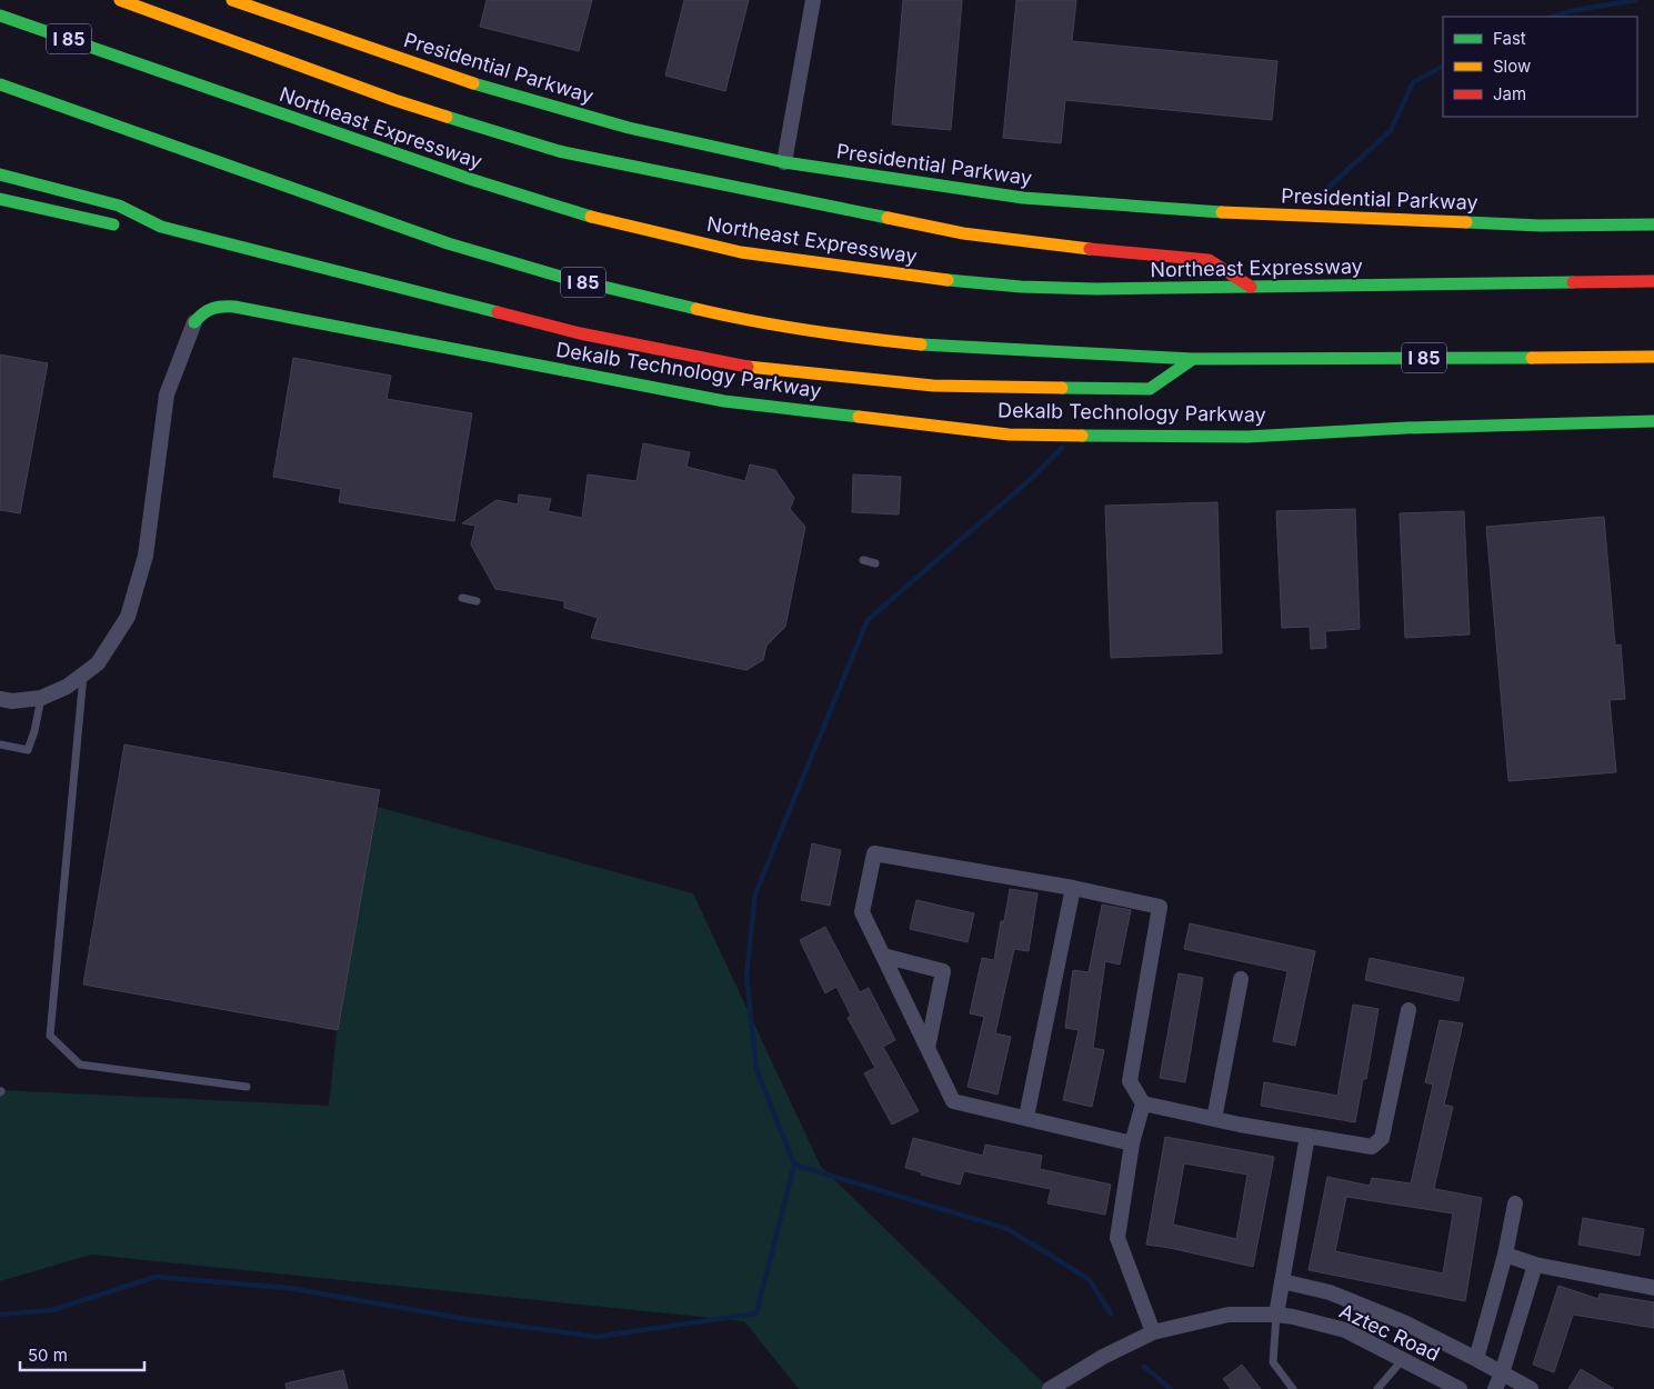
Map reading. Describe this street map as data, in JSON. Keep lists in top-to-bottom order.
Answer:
{
  "streets": {
    "main road": [
      "I 85",
      "Presidential Parkway",
      "Northeast Expressway",
      "Dekalb Technology Parkway"
    ],
    "street": ["Aztec Road"]
  },
  "legend": ["Fast", "Slow", "Jam"],
  "scale_bar": "50 m"
}
